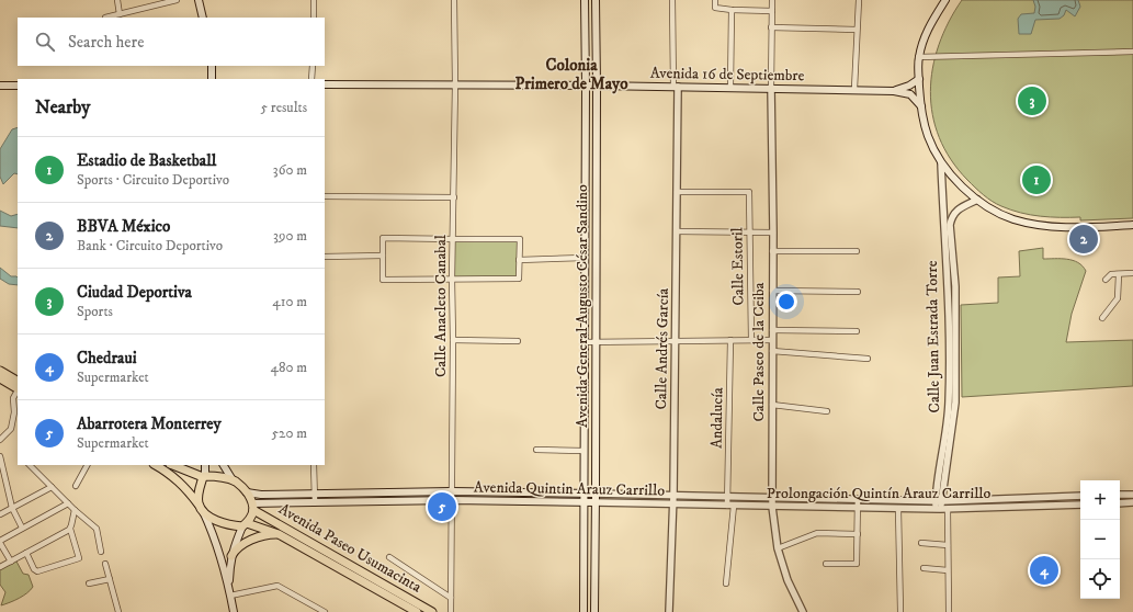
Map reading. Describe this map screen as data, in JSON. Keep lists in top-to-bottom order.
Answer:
{
  "streets": {
    "main road": [
      "Avenida 16 de Septiembre",
      "Avenida General Augusto César Sandino",
      "Avenida Quintin Arauz Carrillo",
      "Avenida Paseo Usumacinta"
    ],
    "street": [
      "Calle Estoril",
      "Calle Anacleto Canabal",
      "Calle Juan Estrada Torre",
      "Calle Andrés García",
      "Calle Paseo de la Ceiba",
      "Andalucía",
      "Prolongación Quintín Arauz Carrillo"
    ]
  },
  "crossings": [
    ["Avenida 16 de Septiembre", "Calle Anacleto Canabal"],
    ["Avenida 16 de Septiembre", "Avenida General Augusto César Sandino"],
    ["Avenida 16 de Septiembre", "Calle Andrés García"],
    ["Avenida 16 de Septiembre", "Calle Paseo de la Ceiba"],
    ["Calle Estoril", "Calle Andrés García"],
    ["Calle Anacleto Canabal", "Avenida Quintin Arauz Carrillo"],
    ["Avenida General Augusto César Sandino", "Avenida Quintin Arauz Carrillo"],
    ["Avenida General Augusto César Sandino", "Prolongación Quintín Arauz Carrillo"],
    ["Calle Juan Estrada Torre", "Prolongación Quintín Arauz Carrillo"],
    ["Calle Andrés García", "Avenida Quintin Arauz Carrillo"],
    ["Calle Andrés García", "Prolongación Quintín Arauz Carrillo"],
    ["Calle Paseo de la Ceiba", "Prolongación Quintín Arauz Carrillo"],
    ["Andalucía", "Prolongación Quintín Arauz Carrillo"],
    ["Avenida Quintin Arauz Carrillo", "Prolongación Quintín Arauz Carrillo"],
    ["Avenida Quintin Arauz Carrillo", "Avenida Paseo Usumacinta"]
  ],
  "districts": ["Colonia Primero de Mayo"],
  "page": {
    "search": "Search here",
    "heading": ["Nearby", "5 results"],
    "pins": [
      "3",
      "1",
      "2",
      "5",
      "4"
    ],
    "list": [
      {
        "mark": "1",
        "name": "Estadio de Basketball",
        "note": "Sports · Circuito Deportivo",
        "value": "360 m"
      },
      {
        "mark": "2",
        "name": "BBVA México",
        "note": "Bank · Circuito Deportivo",
        "value": "390 m"
      },
      {
        "mark": "3",
        "name": "Ciudad Deportiva",
        "note": "Sports",
        "value": "410 m"
      },
      {
        "mark": "4",
        "name": "Chedraui",
        "note": "Supermarket",
        "value": "480 m"
      },
      {
        "mark": "5",
        "name": "Abarrotera Monterrey",
        "note": "Supermarket",
        "value": "520 m"
      }
    ],
    "map_buttons": ["+", "−"]
  }
}
